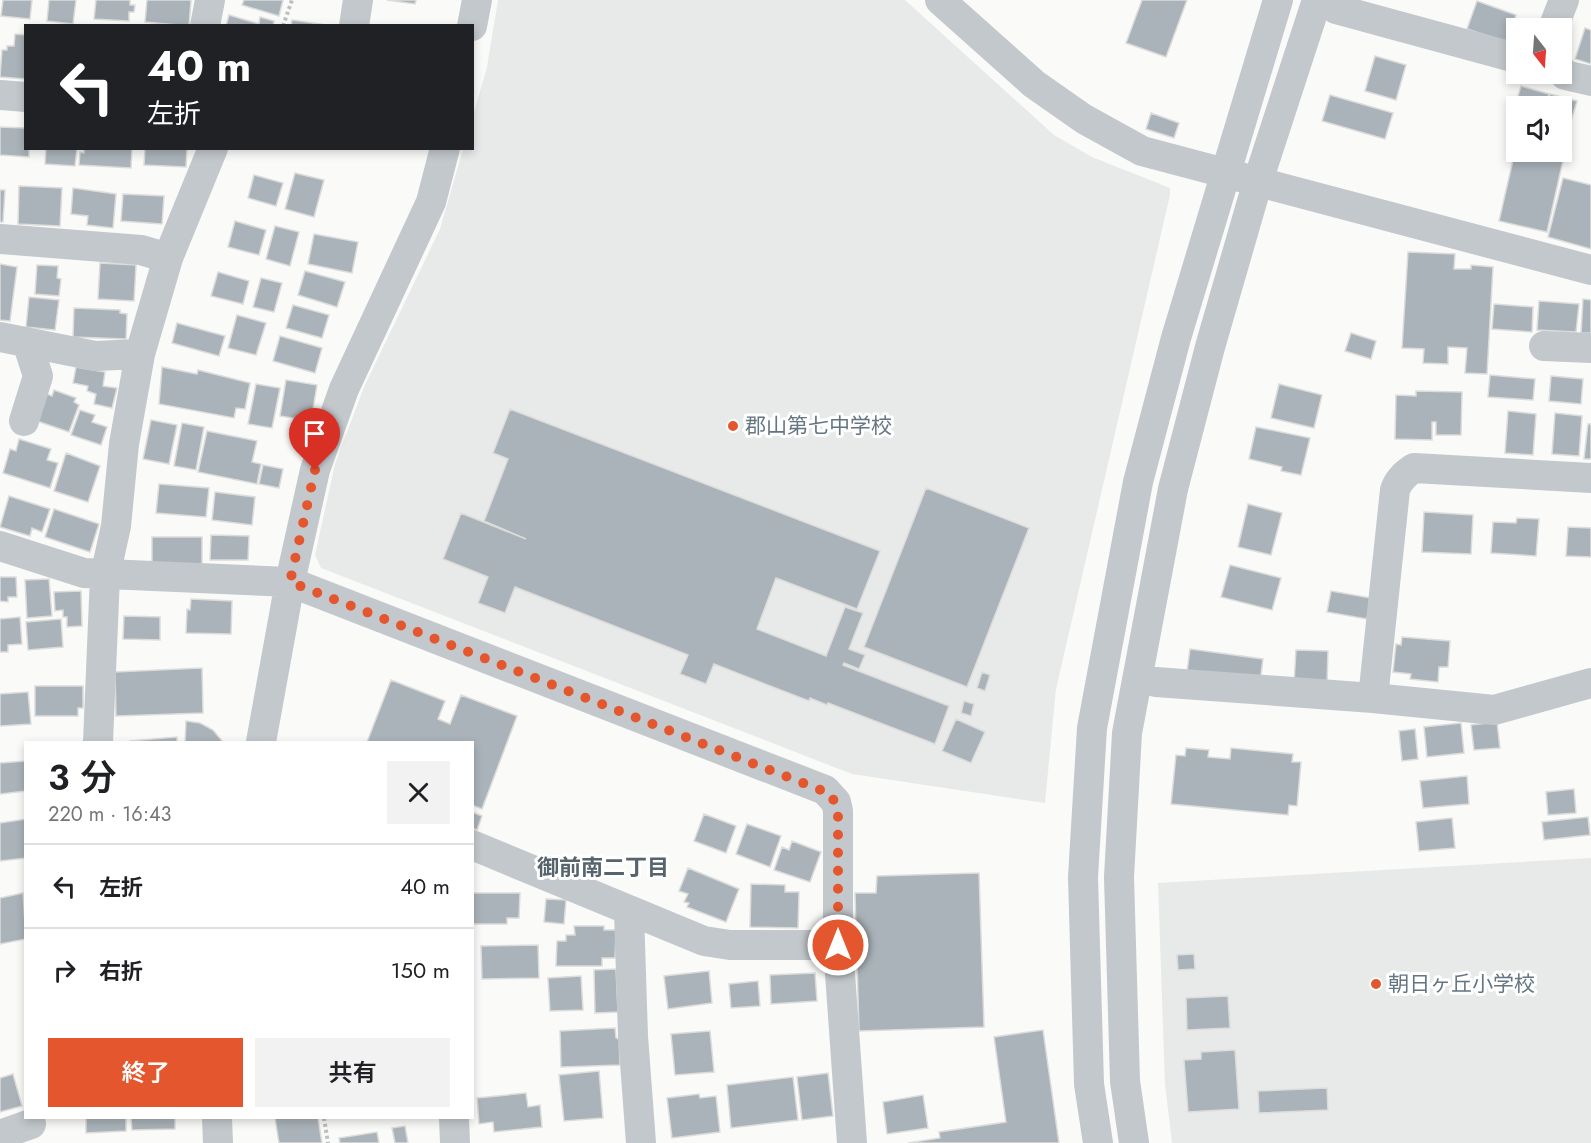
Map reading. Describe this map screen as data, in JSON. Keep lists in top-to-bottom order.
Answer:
{
  "districts": ["御前南二丁目"],
  "places": ["郡山第七中学校", "朝日ヶ丘小学校"],
  "north": "bottom",
  "page": {
    "turn": ["40 m", "左折"],
    "heading": ["3 分", "220 m · 16:43"],
    "list": [
      {
        "name": "左折",
        "value": "40 m"
      },
      {
        "name": "右折",
        "value": "150 m"
      }
    ],
    "buttons": ["終了", "共有"]
  }
}
